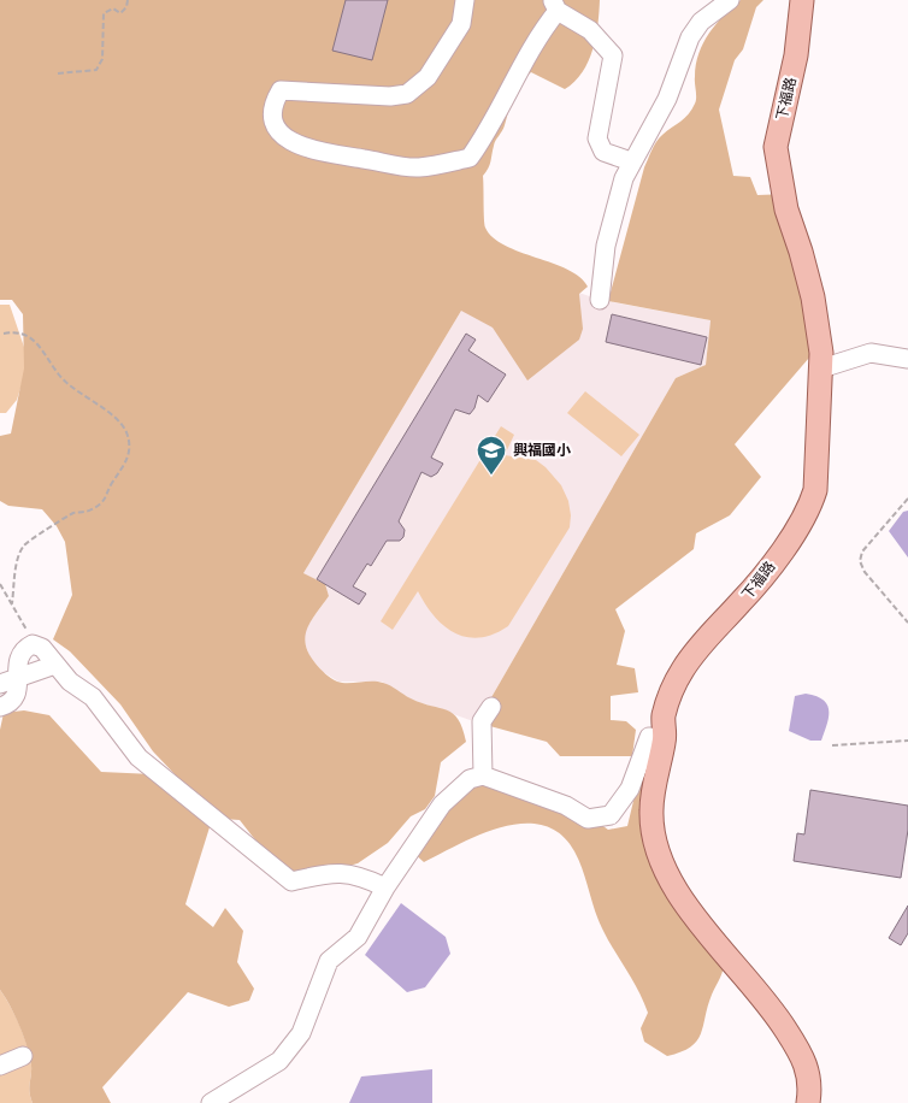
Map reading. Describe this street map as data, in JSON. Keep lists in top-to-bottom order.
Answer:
{
  "streets": {
    "main road": ["下福路"]
  },
  "places": {
    "school or university": ["興福國小"]
  }
}
